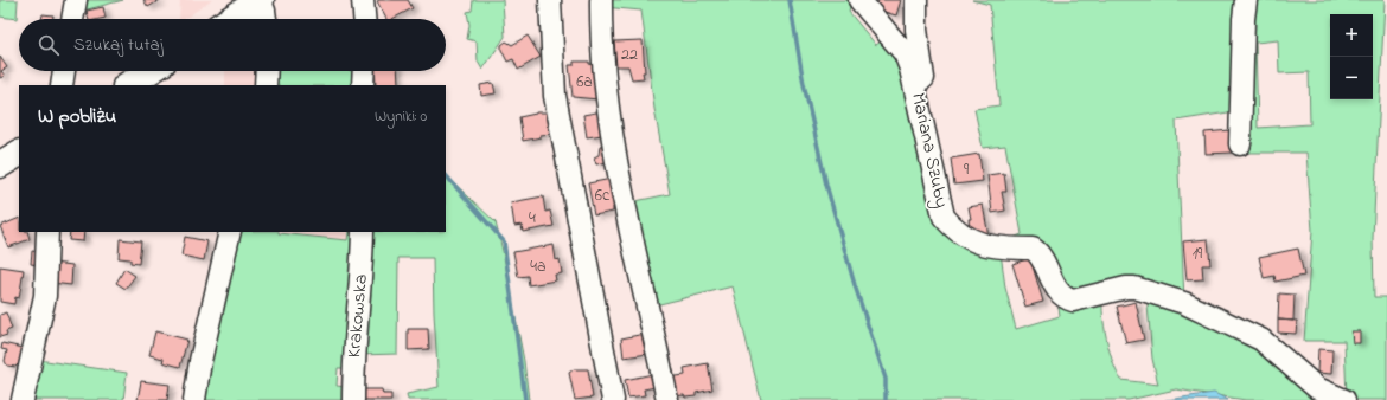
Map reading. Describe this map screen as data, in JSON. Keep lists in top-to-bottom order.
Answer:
{
  "streets": {
    "street": ["Mariana Szuby", "Krakowska"]
  },
  "house_numbers": [
    "22",
    "6a",
    "9",
    "6c",
    "4",
    "19",
    "4a"
  ],
  "page": {
    "map_buttons": ["+", "−"],
    "search": "Szukaj tutaj",
    "heading": ["W pobliżu", "Wyniki: 0"]
  }
}
